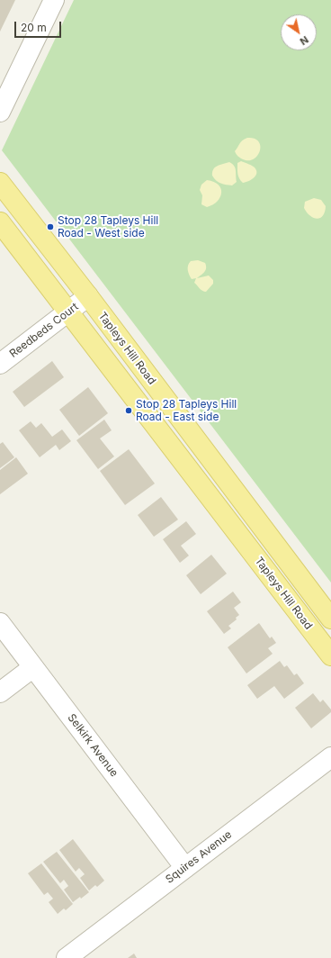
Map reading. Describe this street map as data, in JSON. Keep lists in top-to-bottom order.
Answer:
{
  "streets": {
    "main road": ["Tapleys Hill Road"],
    "street": ["Reedbeds Court", "Selkirk Avenue", "Squires Avenue"]
  },
  "crossings": [
    ["Reedbeds Court", "Tapleys Hill Road"],
    ["Selkirk Avenue", "Squires Avenue"]
  ],
  "places": ["Stop 28 Tapleys Hill Road - West side", "Stop 28 Tapleys Hill Road - East side"],
  "scale_bar": "20 m",
  "north": "bottom right"
}
